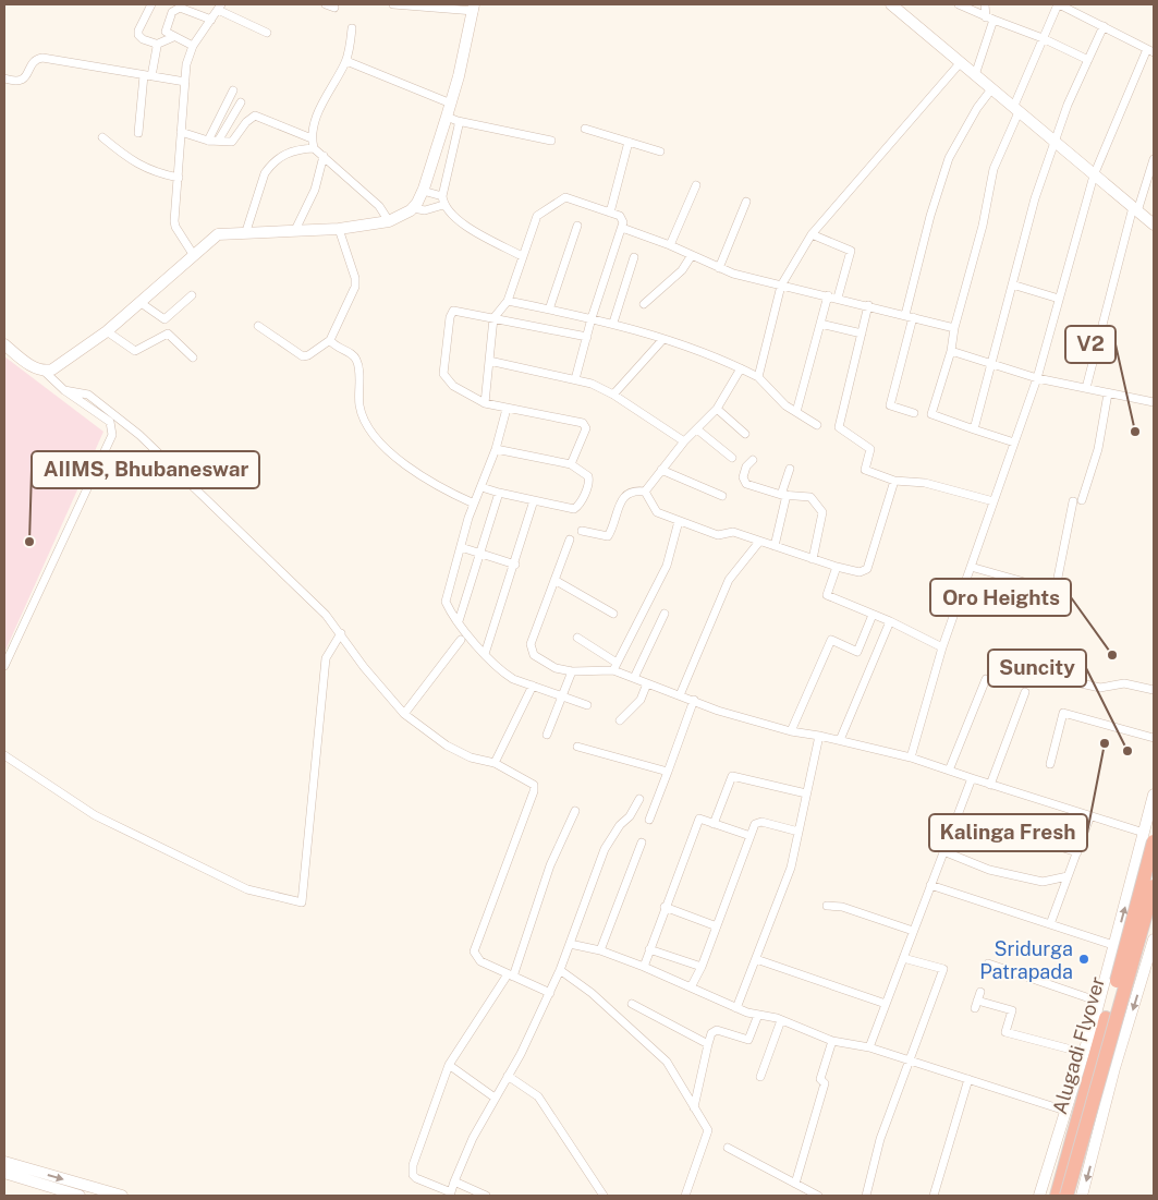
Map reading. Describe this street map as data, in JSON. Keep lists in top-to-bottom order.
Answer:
{
  "streets": {
    "highway": ["Alugadi Flyover"]
  },
  "places": [
    "V2",
    "AIIMS, Bhubaneswar",
    "Oro Heights",
    "Kalinga Fresh",
    "Suncity",
    "Sridurga Patrapada"
  ]
}
